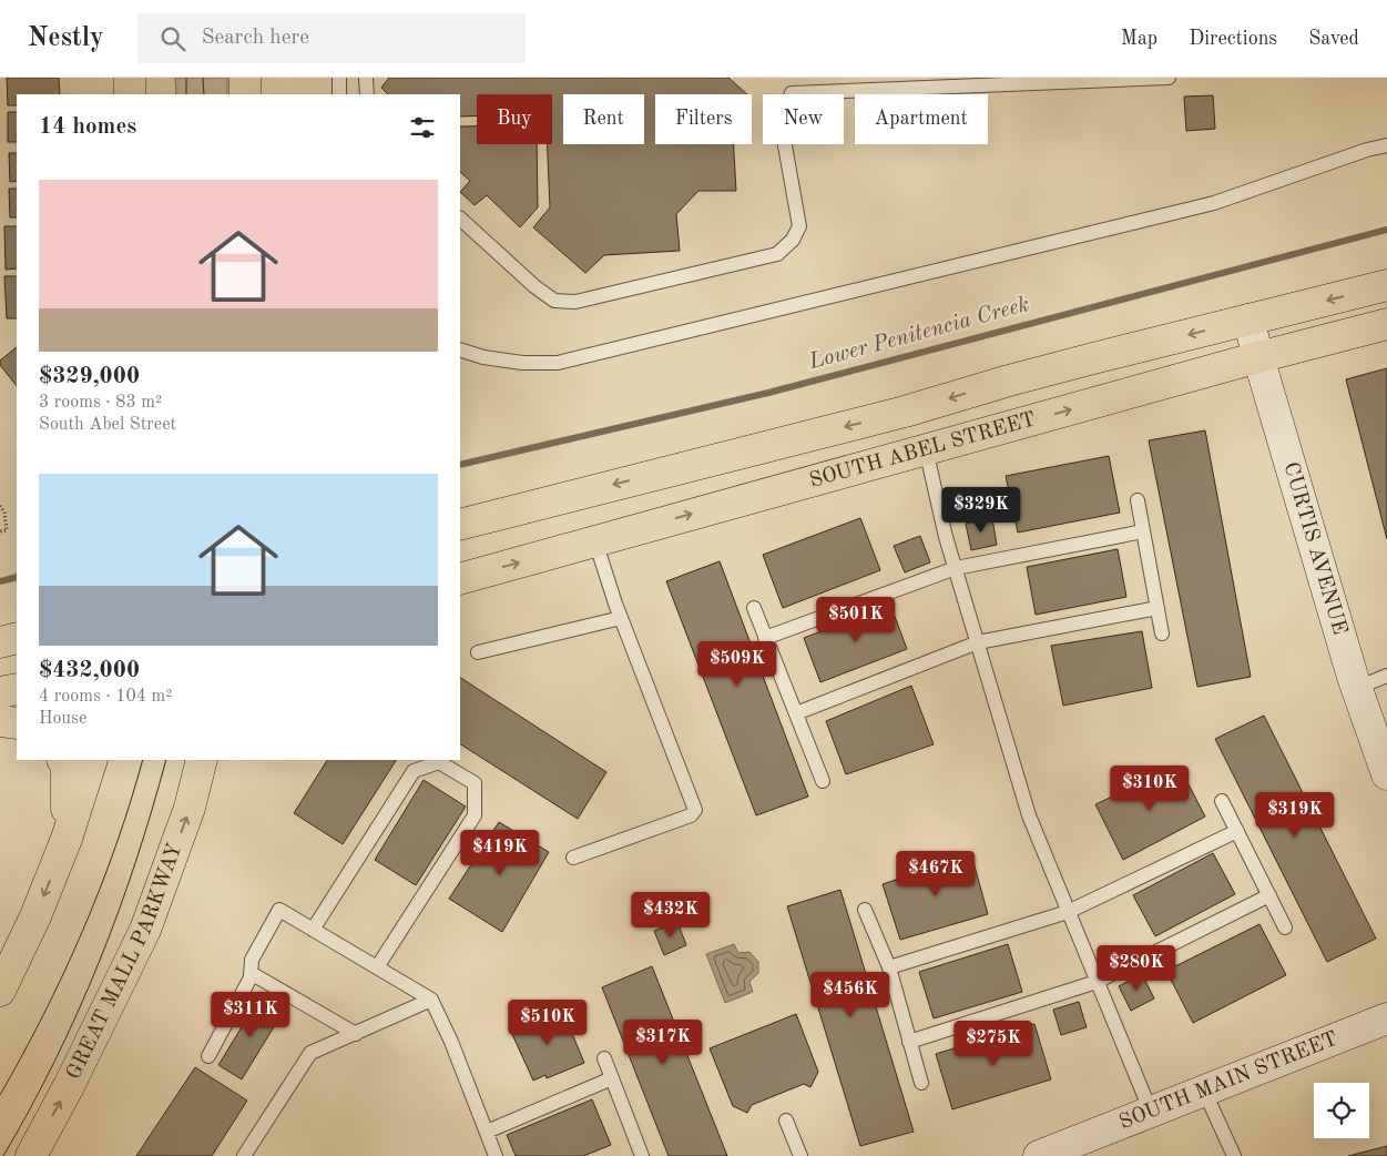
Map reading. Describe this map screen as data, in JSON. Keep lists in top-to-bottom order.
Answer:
{
  "streets": {
    "main road": ["SOUTH ABEL STREET", "GREAT MALL PARKWAY"],
    "street": ["CURTIS AVENUE", "SOUTH MAIN STREET"]
  },
  "crossings": [
    ["SOUTH ABEL STREET", "CURTIS AVENUE"]
  ],
  "water": ["Lower Penitencia Creek"],
  "page": {
    "header": "Nestly",
    "search": "Search here",
    "nav": ["Map", "Directions", "Saved"],
    "chip": [
      "Buy",
      "Rent",
      "Filters",
      "New",
      "Apartment"
    ],
    "heading": "14 homes",
    "list": [
      {
        "name": "$329,000",
        "note": "3 rooms · 83 m² · South Abel Street"
      },
      {
        "name": "$432,000",
        "note": "4 rooms · 104 m² · House"
      }
    ],
    "price": [
      "$329K",
      "$501K",
      "$509K",
      "$310K",
      "$319K",
      "$419K",
      "$467K",
      "$432K",
      "$280K",
      "$456K",
      "$311K",
      "$510K",
      "$317K",
      "$275K"
    ]
  }
}
